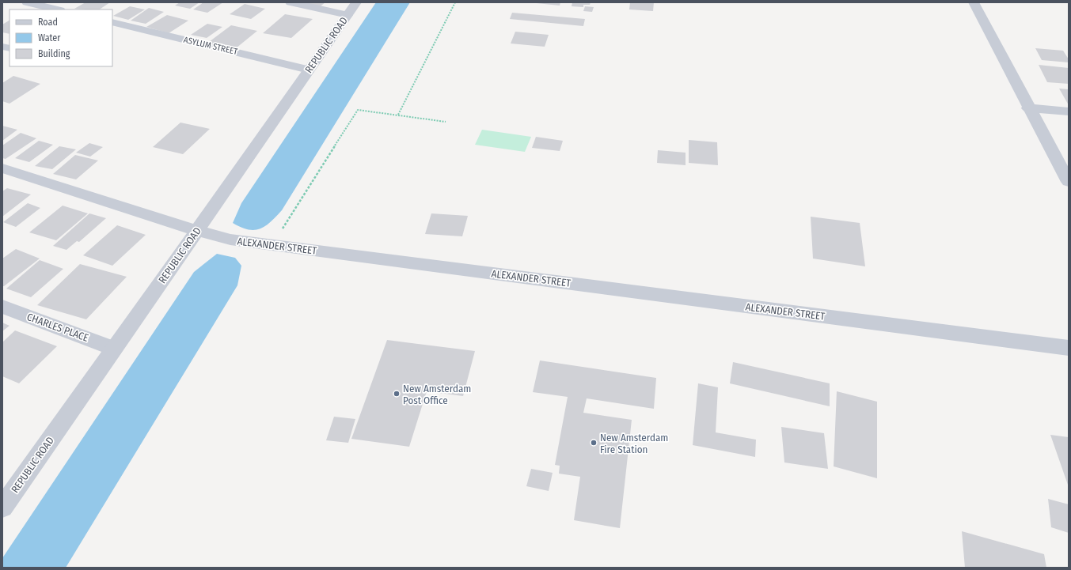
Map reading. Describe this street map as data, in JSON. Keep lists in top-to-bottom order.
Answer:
{
  "streets": {
    "street": [
      "REPUBLIC ROAD",
      "ASYLUM STREET",
      "ALEXANDER STREET",
      "CHARLES PLACE"
    ]
  },
  "crossings": [
    ["REPUBLIC ROAD", "ASYLUM STREET"],
    ["REPUBLIC ROAD", "ALEXANDER STREET"],
    ["REPUBLIC ROAD", "CHARLES PLACE"]
  ],
  "places": ["New Amsterdam Post Office", "New Amsterdam Fire Station"],
  "legend": ["Road", "Water", "Building"]
}
